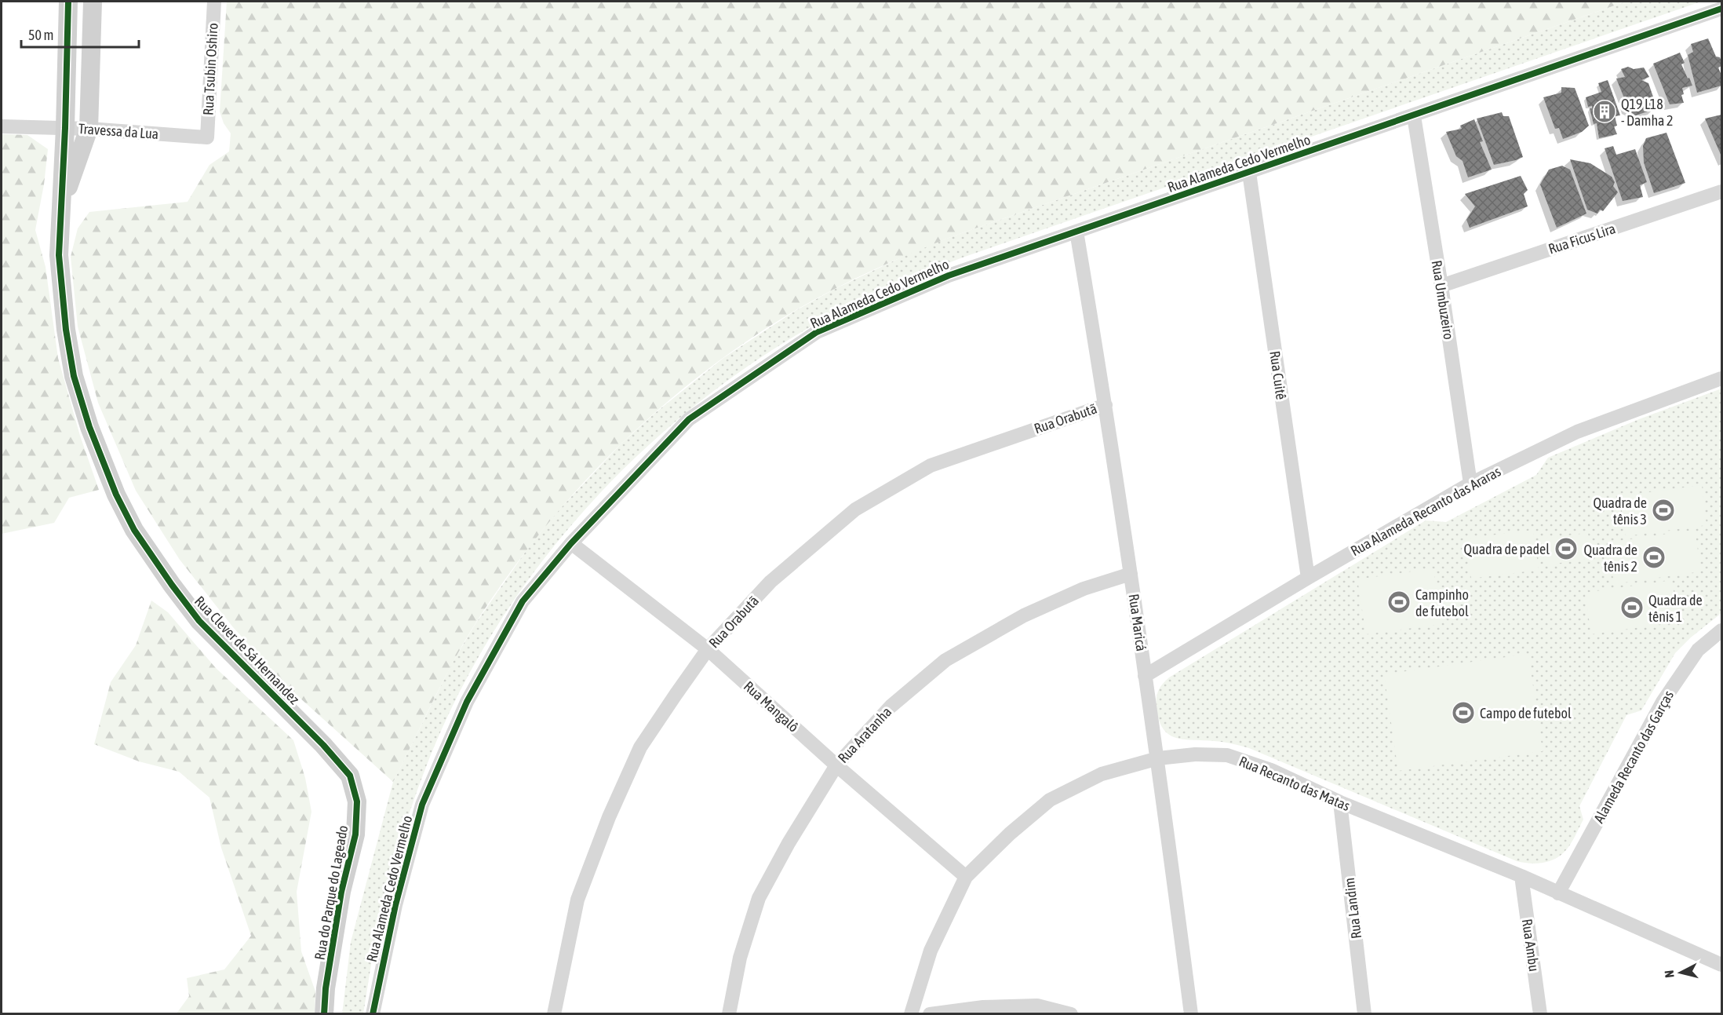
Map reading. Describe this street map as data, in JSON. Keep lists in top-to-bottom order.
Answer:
{
  "streets": {
    "street": [
      "Rua Tsubin Oshiro",
      "Travessa da Lua",
      "Rua Alameda Cedo Vermelho",
      "Rua Ficus Lira",
      "Rua Umbuzeiro",
      "Rua Cuitê",
      "Rua Orabutã",
      "Rua Alameda Recanto das Araras",
      "Rua Maricá",
      "Rua Clever de Sá Hernandez",
      "Rua Mangalô",
      "Rua Aratanha",
      "Alameda Recanto das Garças",
      "Rua Recanto das Matas",
      "Rua do Parque do Lageado",
      "Rua Landim",
      "Rua Ambu"
    ]
  },
  "crossings": [
    ["Rua Tsubin Oshiro", "Travessa da Lua"],
    ["Travessa da Lua", "Rua Clever de Sá Hernandez"],
    ["Rua Alameda Cedo Vermelho", "Rua Umbuzeiro"],
    ["Rua Alameda Cedo Vermelho", "Rua Cuitê"],
    ["Rua Alameda Cedo Vermelho", "Rua Maricá"],
    ["Rua Alameda Cedo Vermelho", "Rua Mangalô"],
    ["Rua Ficus Lira", "Rua Umbuzeiro"],
    ["Rua Umbuzeiro", "Rua Alameda Recanto das Araras"],
    ["Rua Cuitê", "Rua Alameda Recanto das Araras"],
    ["Rua Orabutã", "Rua Maricá"],
    ["Rua Orabutã", "Rua Mangalô"],
    ["Rua Alameda Recanto das Araras", "Rua Maricá"],
    ["Rua Maricá", "Rua Aratanha"],
    ["Rua Maricá", "Rua Recanto das Matas"],
    ["Rua Clever de Sá Hernandez", "Rua do Parque do Lageado"],
    ["Rua Mangalô", "Rua Aratanha"],
    ["Rua Mangalô", "Rua Recanto das Matas"],
    ["Alameda Recanto das Garças", "Rua Recanto das Matas"],
    ["Rua Recanto das Matas", "Rua Landim"],
    ["Rua Recanto das Matas", "Rua Ambu"]
  ],
  "places": {
    "building": ["Q19 L18 - Damha 2"],
    "sports": [
      "Quadra de tênis 3",
      "Quadra de padel",
      "Quadra de tênis 2",
      "Campinho de futebol",
      "Quadra de tênis 1",
      "Campo de futebol"
    ]
  },
  "scale_bar": "50 m",
  "north": "left"
}
